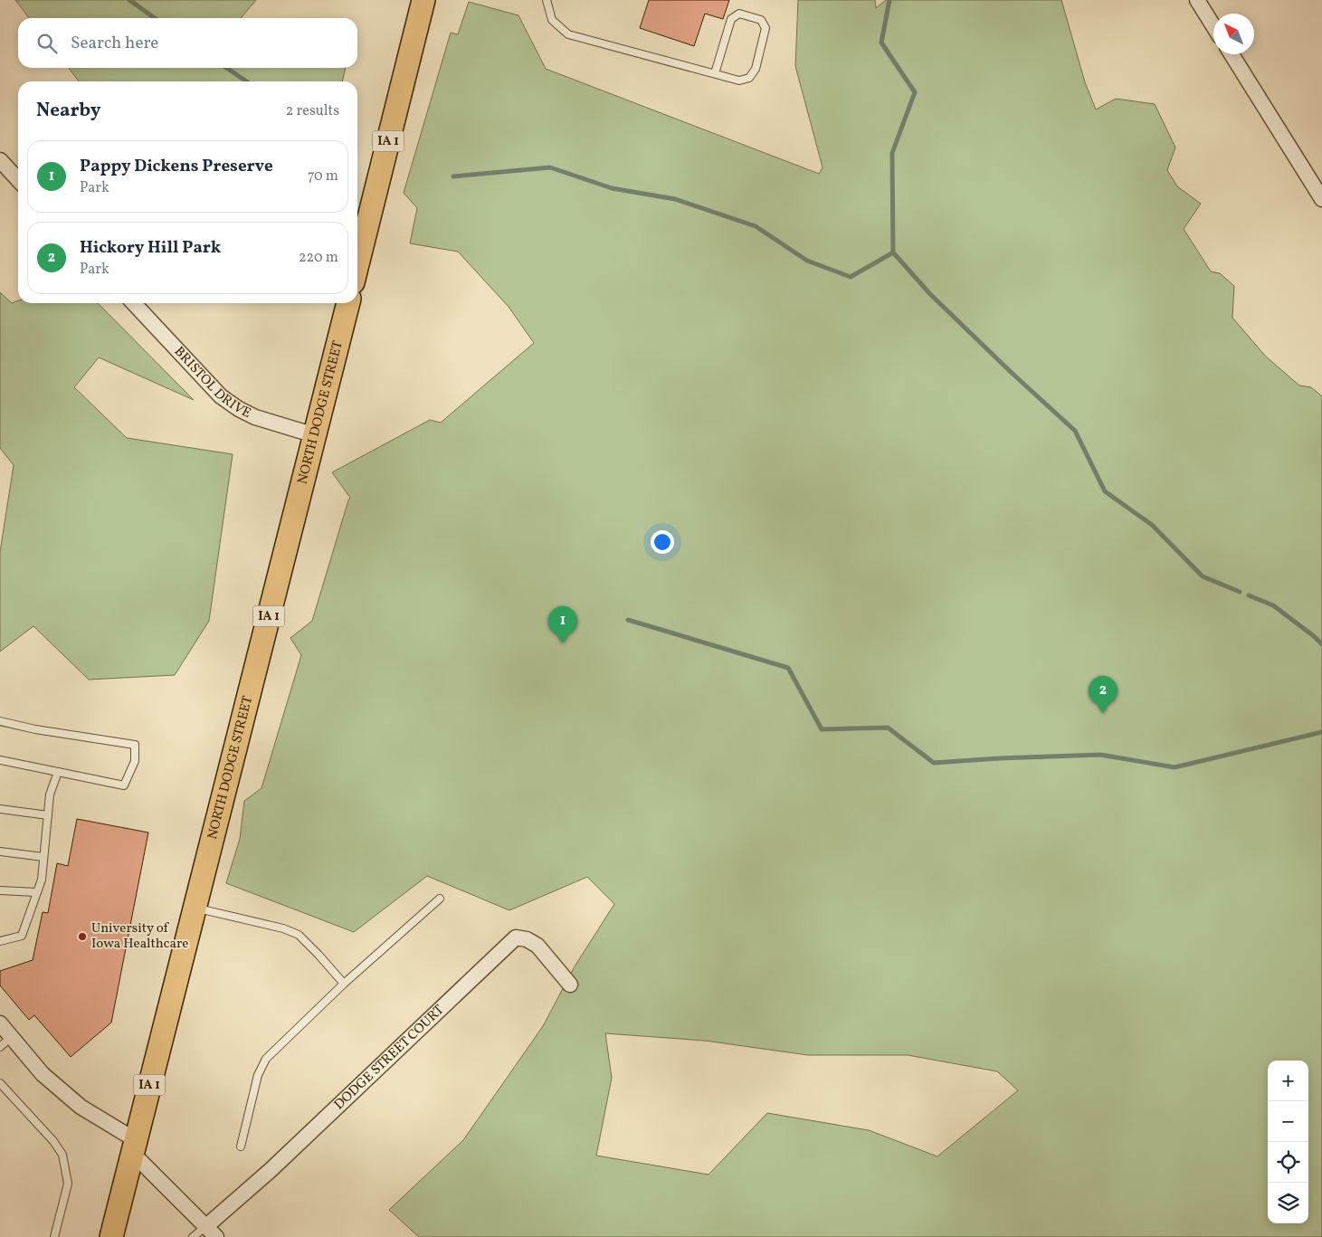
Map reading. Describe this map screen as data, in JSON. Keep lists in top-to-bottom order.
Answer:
{
  "streets": {
    "main road": ["IA 1", "NORTH DODGE STREET"],
    "street": ["BRISTOL DRIVE", "DODGE STREET COURT"]
  },
  "crossings": [
    ["BRISTOL DRIVE", "NORTH DODGE STREET"]
  ],
  "places": ["University of Iowa Healthcare"],
  "north": "top left",
  "page": {
    "search": "Search here",
    "heading": ["Nearby", "2 results"],
    "list": [
      {
        "mark": "1",
        "name": "Pappy Dickens Preserve",
        "note": "Park",
        "value": "70 m"
      },
      {
        "mark": "2",
        "name": "Hickory Hill Park",
        "note": "Park",
        "value": "220 m"
      }
    ],
    "pins": ["1", "2"],
    "map_buttons": ["+", "−"]
  }
}
